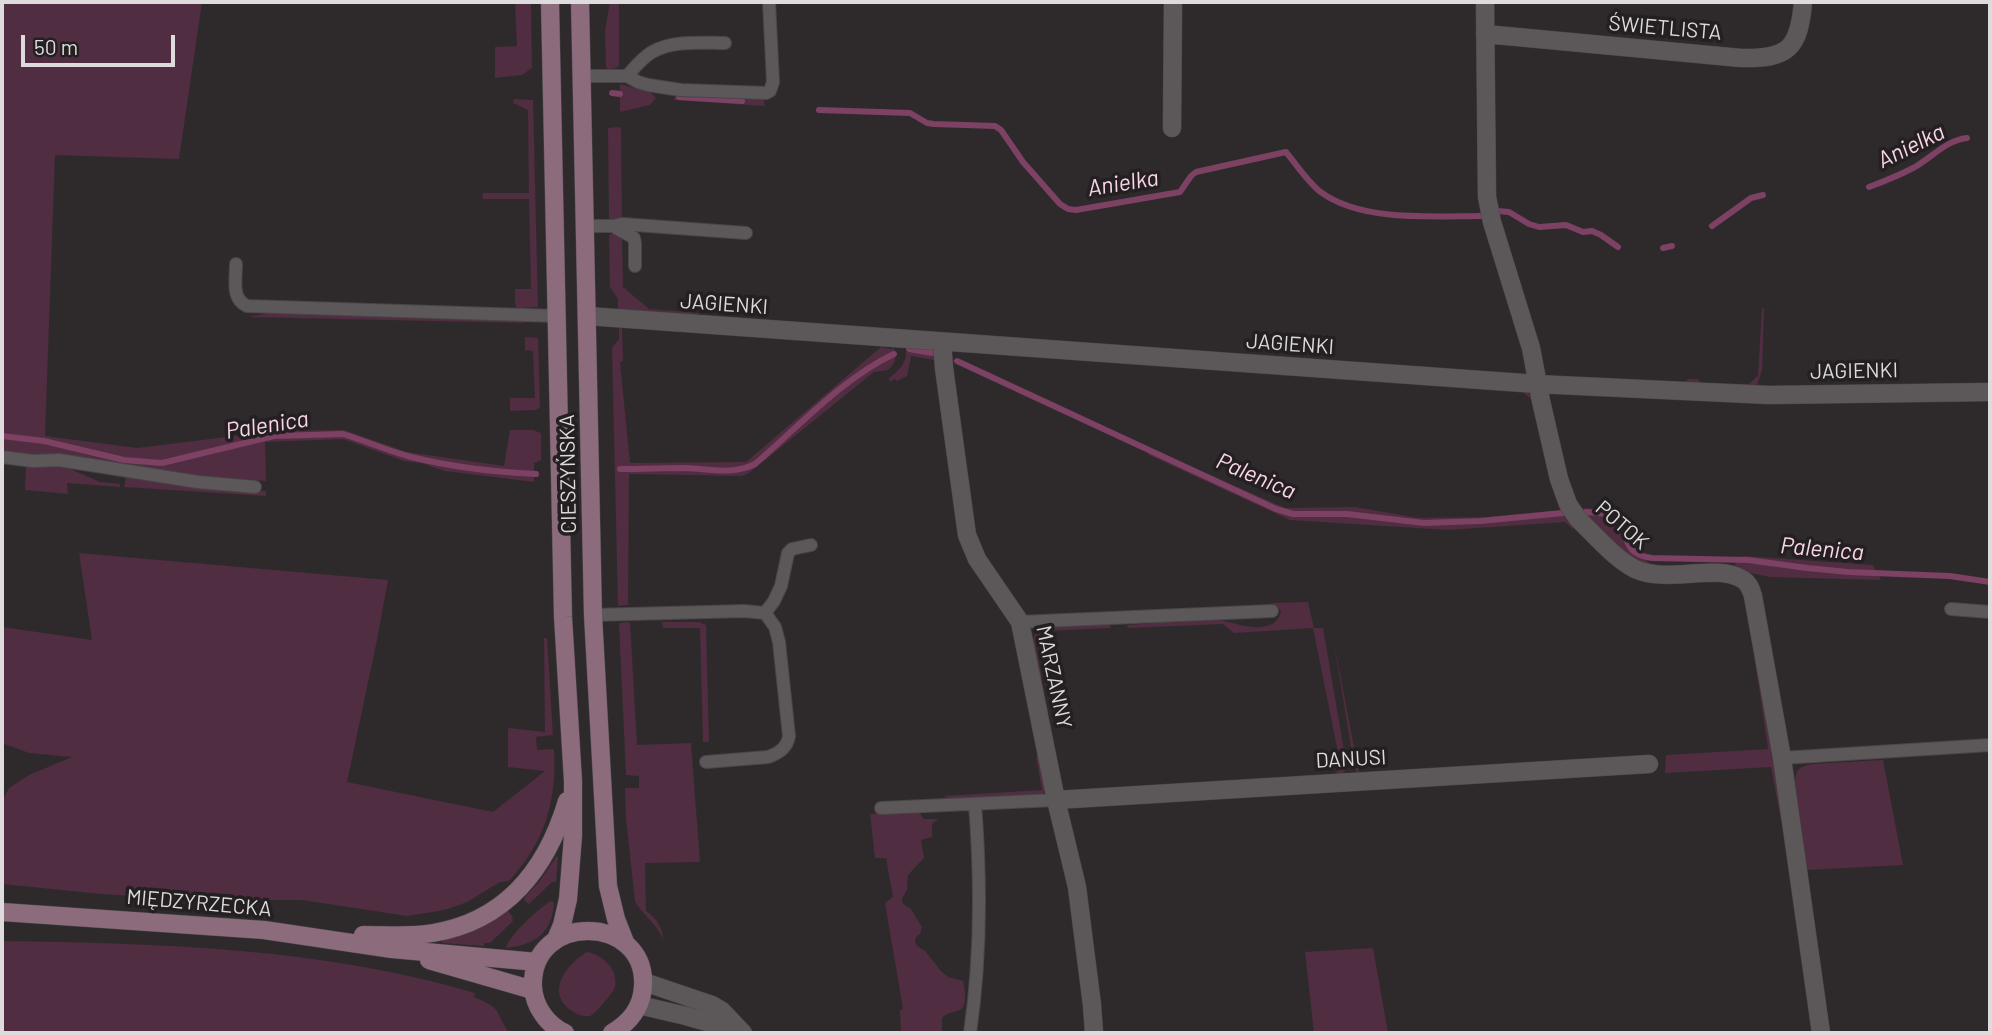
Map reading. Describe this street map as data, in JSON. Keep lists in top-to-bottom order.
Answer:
{
  "streets": {
    "main road": ["CIESZYŃSKA", "MIĘDZYRZECKA"],
    "street": [
      "ŚWIETLISTA",
      "JAGIENKI",
      "POTOK",
      "MARZANNY",
      "DANUSI"
    ]
  },
  "crossings": [
    ["ŚWIETLISTA", "POTOK"],
    ["JAGIENKI", "CIESZYŃSKA"],
    ["JAGIENKI", "POTOK"],
    ["JAGIENKI", "MARZANNY"],
    ["MARZANNY", "DANUSI"]
  ],
  "water": ["Anielka", "Palenica"],
  "scale_bar": "50 m"
}
